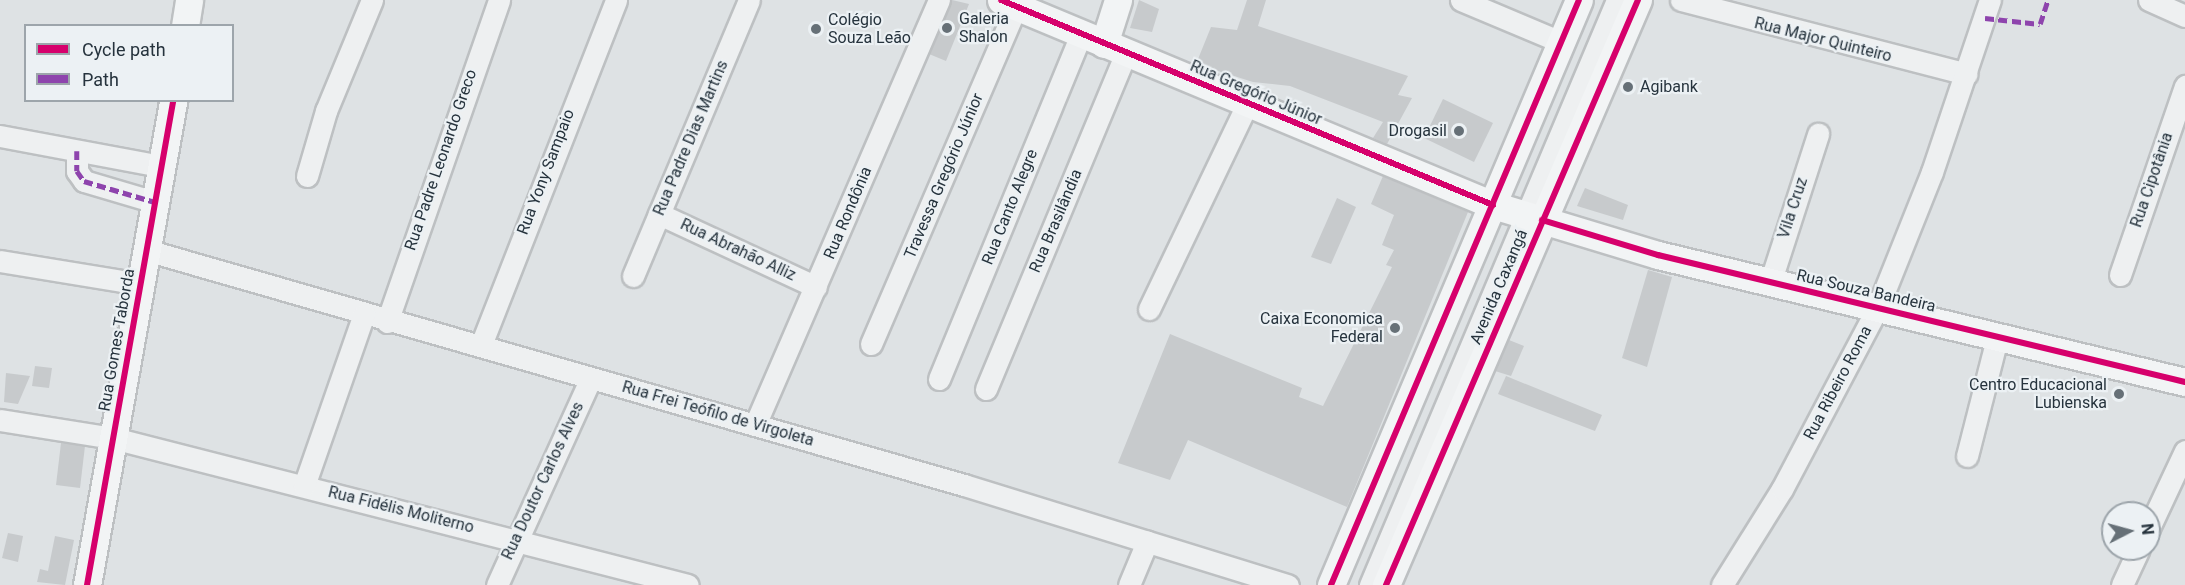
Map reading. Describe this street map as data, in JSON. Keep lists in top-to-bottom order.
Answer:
{
  "streets": {
    "main road": [
      "Rua Gregório Júnior",
      "Avenida Caxangá",
      "Rua Souza Bandeira",
      "Rua Gomes Taborda"
    ],
    "street": [
      "Rua Major Quinteiro",
      "Rua Padre Dias Martins",
      "Rua Padre Leonardo Greco",
      "Rua Yony Sampaio",
      "Travessa Gregório Júnior",
      "Rua Cipotânia",
      "Rua Canto Alegre",
      "Vila Cruz",
      "Rua Rondônia",
      "Rua Brasilândia",
      "Rua Abrahão Alliz",
      "Rua Ribeiro Roma",
      "Rua Frei Teófilo de Virgoleta",
      "Rua Doutor Carlos Alves",
      "Rua Fidélis Moliterno"
    ]
  },
  "crossings": [
    ["Rua Major Quinteiro", "Rua Ribeiro Roma"],
    ["Rua Gregório Júnior", "Travessa Gregório Júnior"],
    ["Rua Gregório Júnior", "Rua Canto Alegre"],
    ["Rua Gregório Júnior", "Rua Brasilândia"],
    ["Rua Gregório Júnior", "Avenida Caxangá"],
    ["Rua Gregório Júnior", "Rua Souza Bandeira"],
    ["Rua Padre Dias Martins", "Rua Abrahão Alliz"],
    ["Rua Padre Leonardo Greco", "Rua Frei Teófilo de Virgoleta"],
    ["Rua Yony Sampaio", "Rua Frei Teófilo de Virgoleta"],
    ["Rua Canto Alegre", "Rua Brasilândia"],
    ["Vila Cruz", "Rua Souza Bandeira"],
    ["Rua Rondônia", "Rua Abrahão Alliz"],
    ["Rua Rondônia", "Rua Frei Teófilo de Virgoleta"],
    ["Avenida Caxangá", "Rua Souza Bandeira"],
    ["Rua Souza Bandeira", "Rua Ribeiro Roma"],
    ["Rua Gomes Taborda", "Rua Frei Teófilo de Virgoleta"],
    ["Rua Gomes Taborda", "Rua Fidélis Moliterno"],
    ["Rua Frei Teófilo de Virgoleta", "Rua Doutor Carlos Alves"],
    ["Rua Doutor Carlos Alves", "Rua Fidélis Moliterno"]
  ],
  "places": [
    "Galeria Shalon",
    "Colégio Souza Leão",
    "Agibank",
    "Drogasil",
    "Caixa Economica Federal",
    "Centro Educacional Lubienska"
  ],
  "legend": ["Cycle path", "Path"],
  "north": "right"
}
